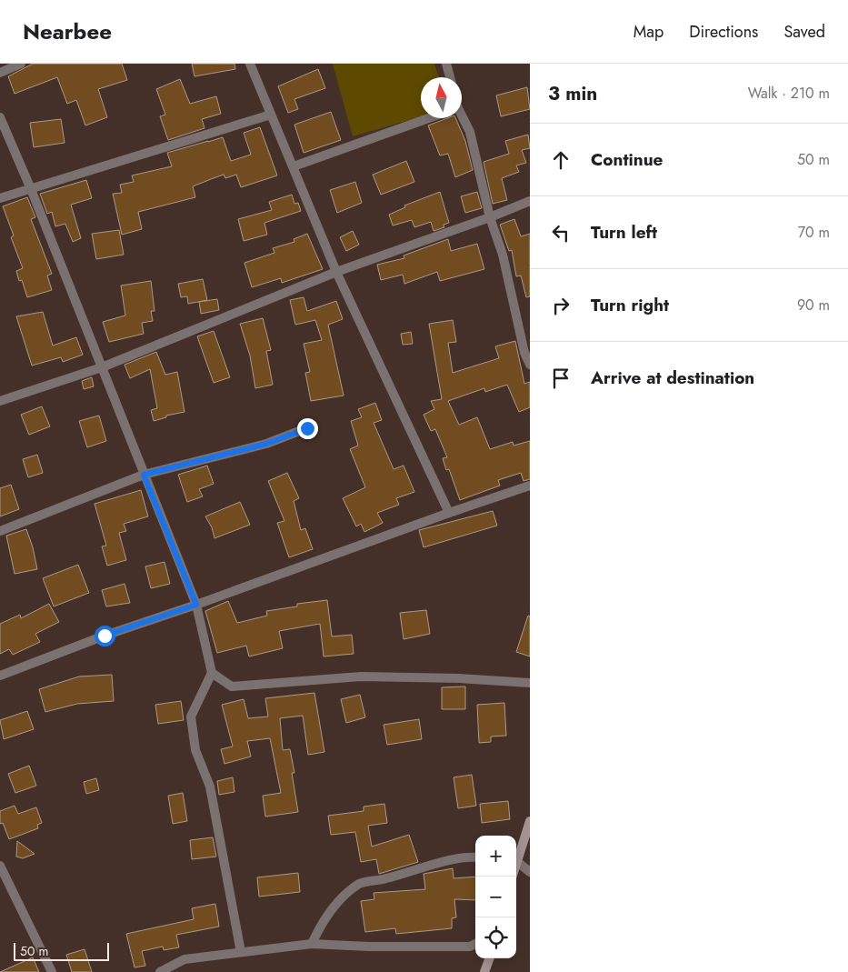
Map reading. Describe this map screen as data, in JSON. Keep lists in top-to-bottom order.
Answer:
{
  "scale_bar": "50 m",
  "north": "top",
  "page": {
    "header": "Nearbee",
    "nav": ["Map", "Directions", "Saved"],
    "heading": ["3 min", "Walk · 210 m"],
    "list": [
      ["Continue", "50 m"],
      ["Turn left", "70 m"],
      ["Turn right", "90 m"],
      "Arrive at destination"
    ],
    "map_buttons": ["+", "−"],
    "scale": "50 m"
  }
}
